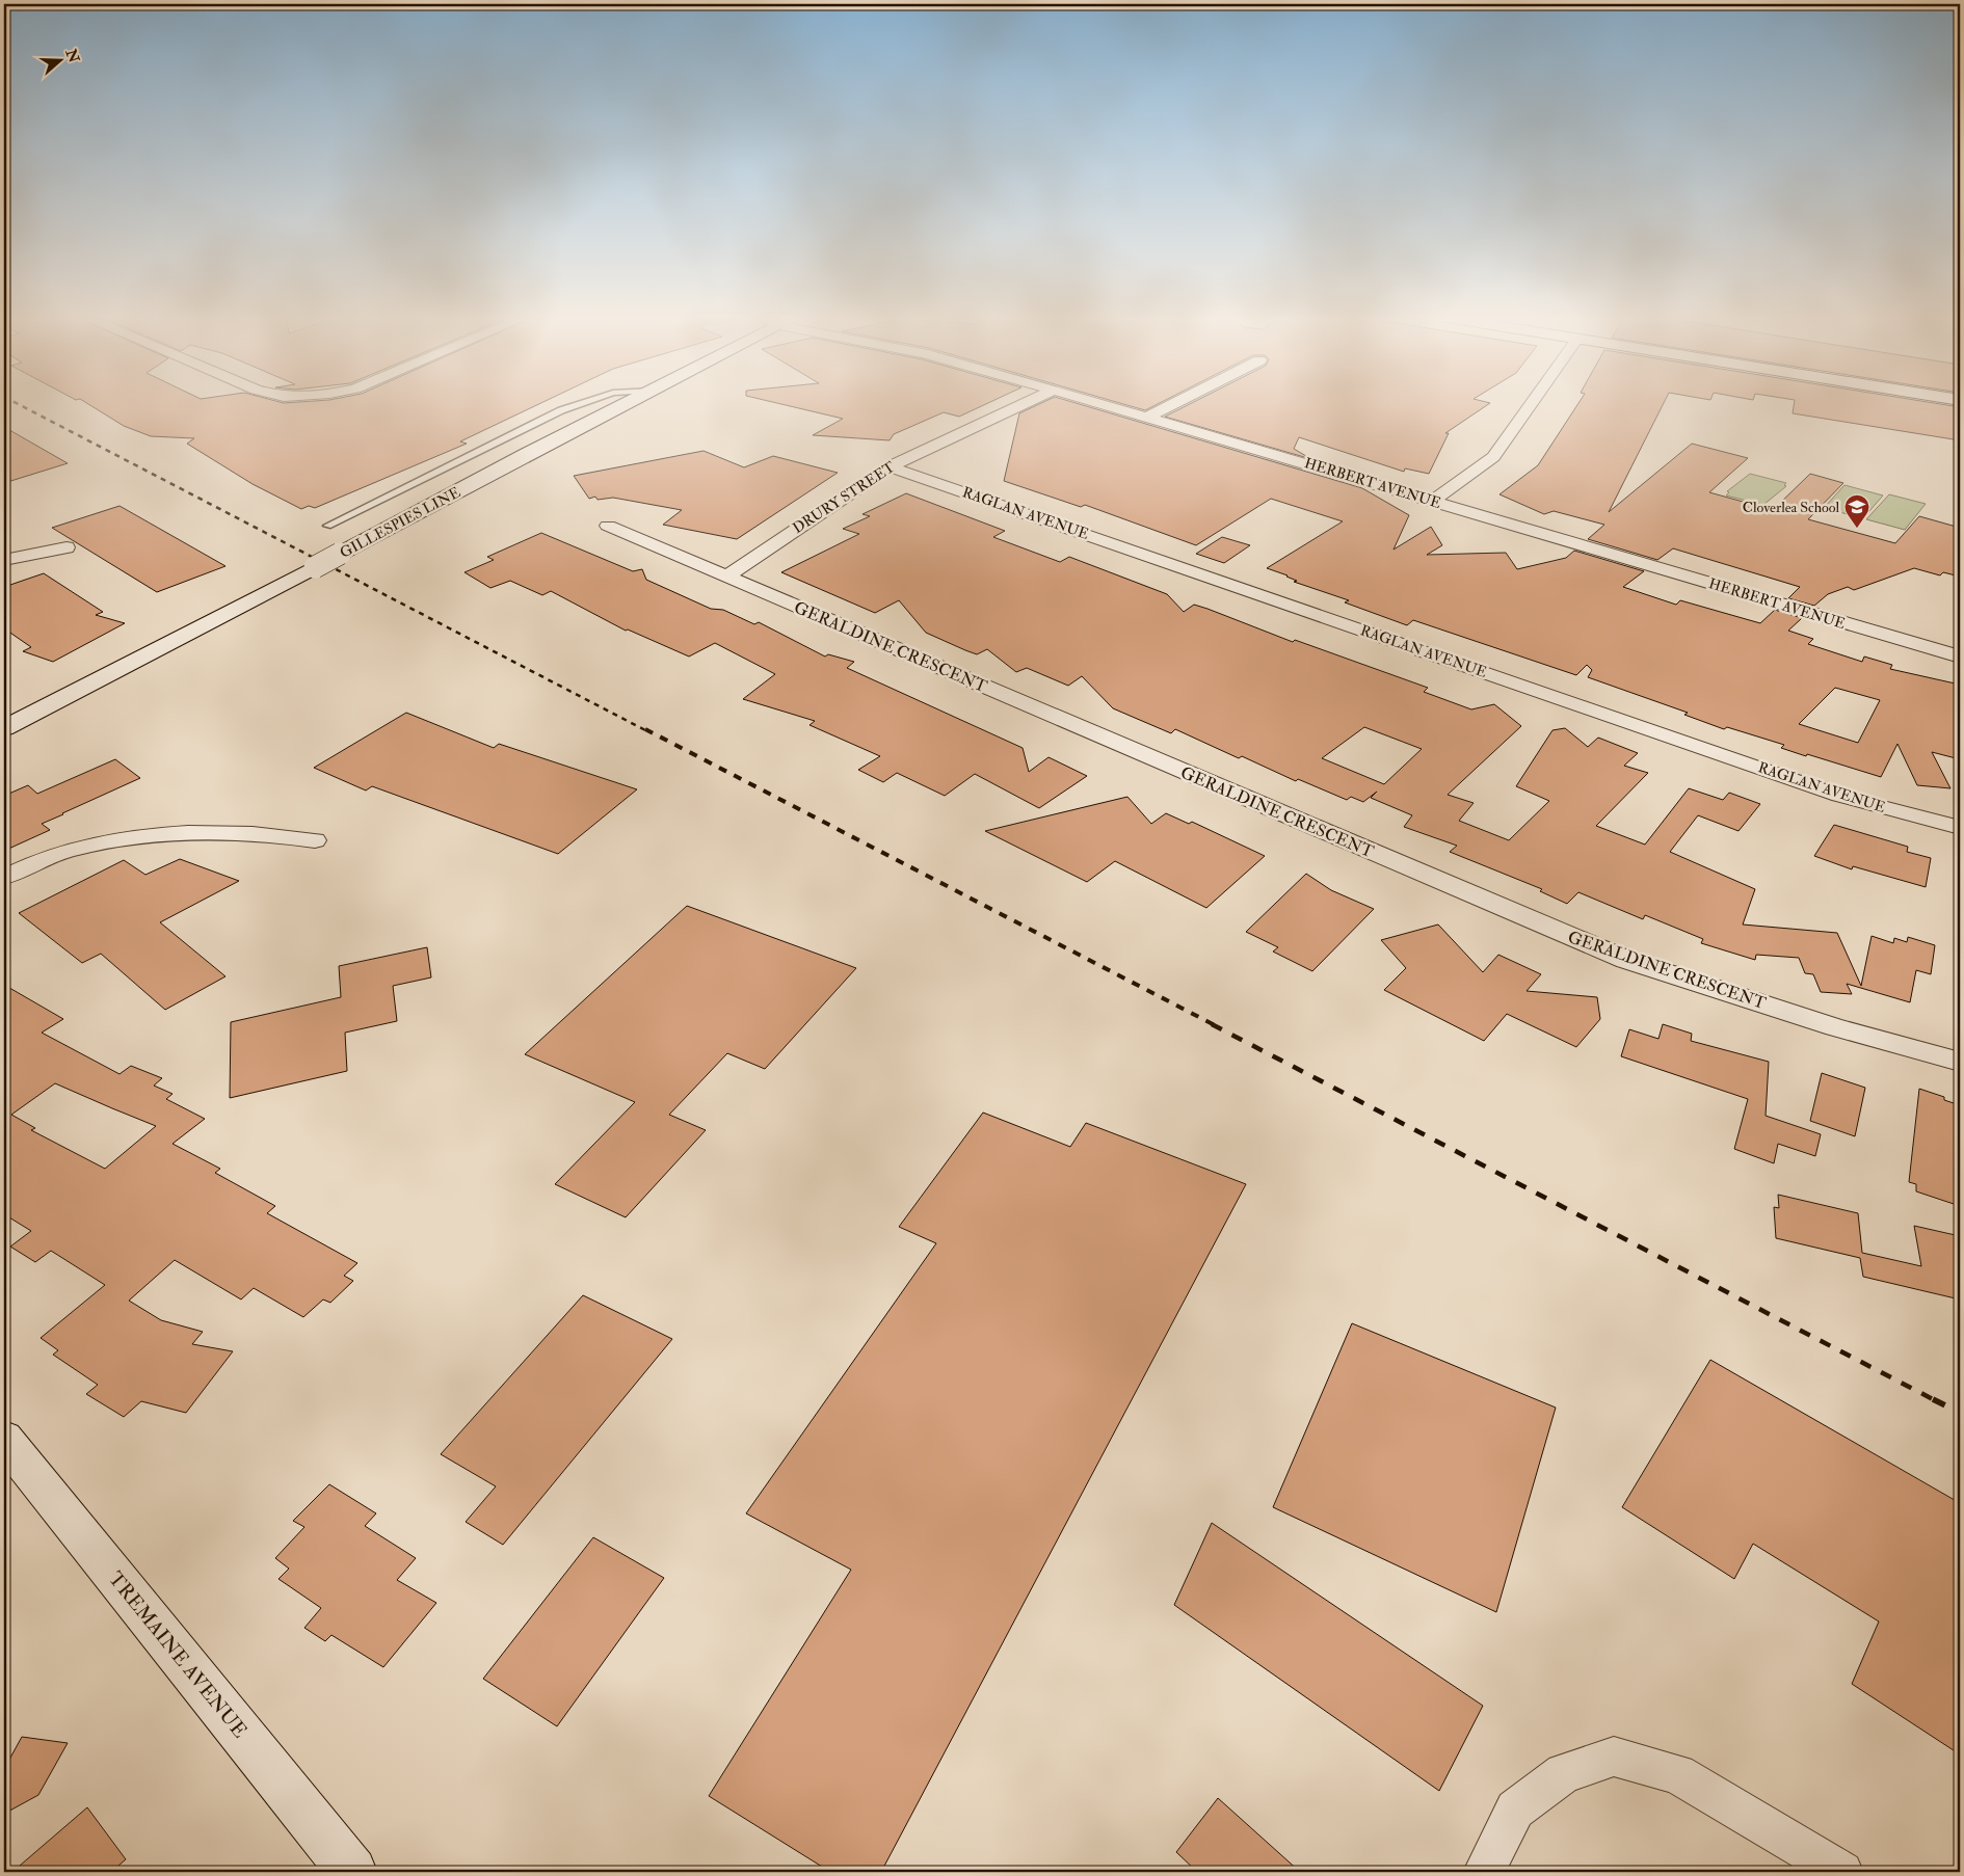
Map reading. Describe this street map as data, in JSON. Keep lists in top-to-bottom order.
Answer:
{
  "streets": {
    "street": [
      "HERBERT AVENUE",
      "DRURY STREET",
      "RAGLAN AVENUE",
      "GILLESPIES LINE",
      "GERALDINE CRESCENT",
      "TREMAINE AVENUE"
    ]
  },
  "crossings": [
    ["DRURY STREET", "RAGLAN AVENUE"],
    ["DRURY STREET", "GERALDINE CRESCENT"]
  ],
  "places": {
    "school or university": ["Cloverlea School"]
  },
  "north": "right"
}
